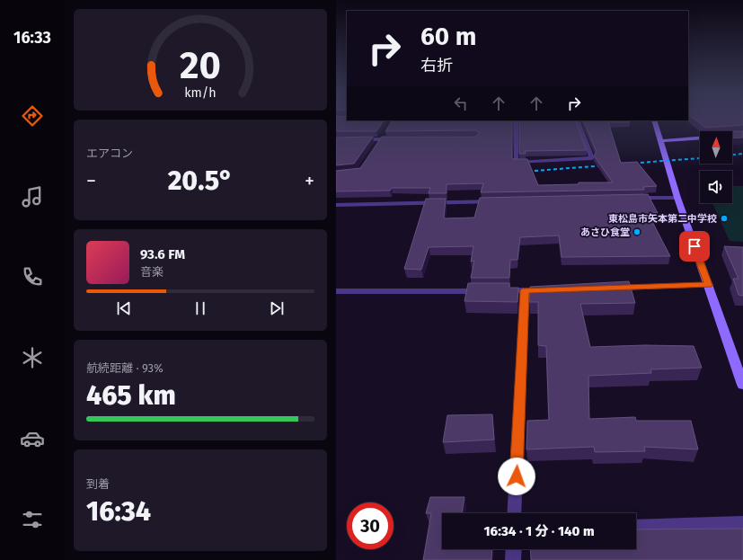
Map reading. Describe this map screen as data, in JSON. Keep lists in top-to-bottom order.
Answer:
{
  "places": ["東松島市矢本第二中学校", "あさひ食堂"],
  "north": "top",
  "page": {
    "tabs": "16:33",
    "turn": ["60 m", "右折"],
    "tile": [
      "エアコン",
      ["航続距離 · 93%", "465 km"],
      ["到着", "16:34"]
    ],
    "heat": ["−", "20.5°", "+"],
    "song": ["93.6 FM", "音楽"],
    "limit": "30",
    "trip": "16:34 · 1 分 · 140 m",
    "gauge": ["20", "km/h"]
  }
}
